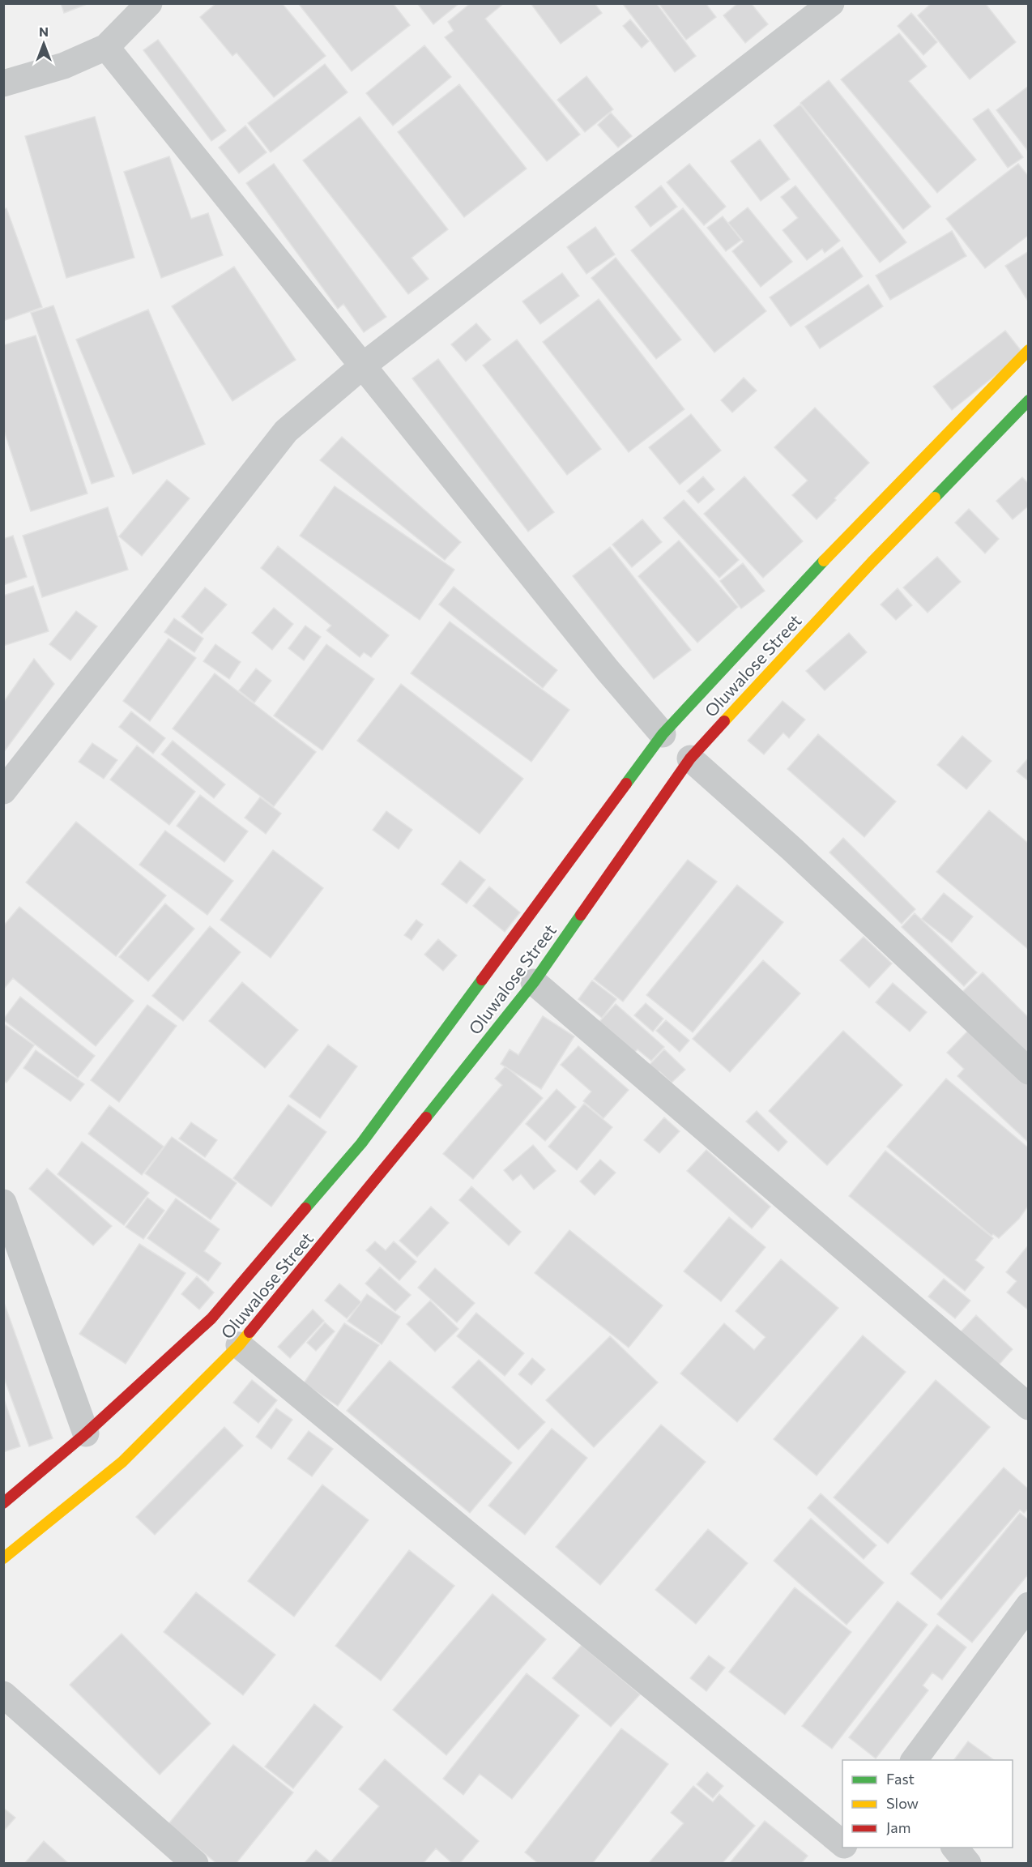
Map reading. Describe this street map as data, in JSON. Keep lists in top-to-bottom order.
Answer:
{
  "streets": {
    "street": ["Oluwalose Street"]
  },
  "legend": ["Fast", "Slow", "Jam"],
  "north": "top"
}
